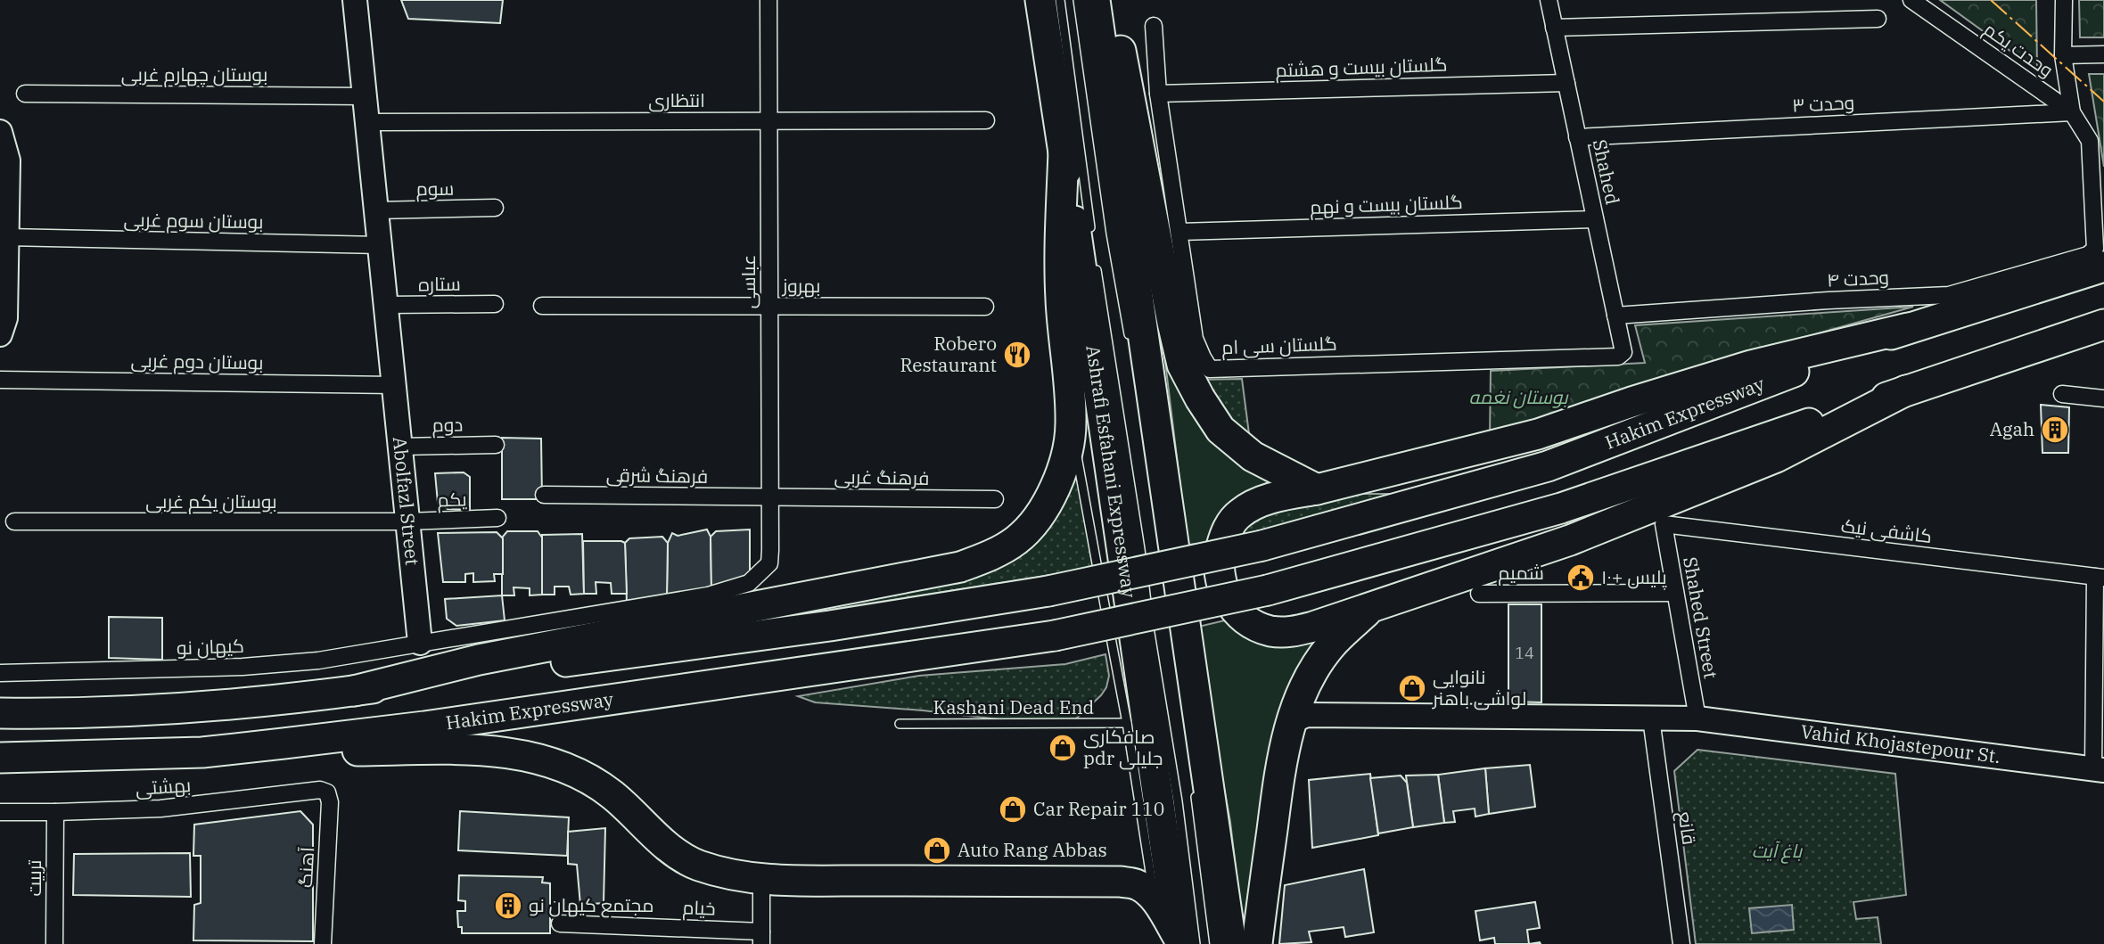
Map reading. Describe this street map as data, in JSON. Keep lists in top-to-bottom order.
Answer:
{
  "streets": {
    "highway": ["Hakim Expressway", "Ashrafi Esfahani Expressway"],
    "street": [
      "وحدت یکم",
      "گلستان بیست و هشتم",
      "بوستان چهارم غربی",
      "انتظاری",
      "وحدت ۳",
      "Shahed",
      "سوم",
      "گلستان بیست و نهم",
      "بوستان سوم غربی",
      "وحدت ۴",
      "عباسی",
      "ستاره",
      "بهروز",
      "گلستان سی ام",
      "بوستان دوم غربی",
      "دوم",
      "فرهنگ شرقی",
      "فرهنگ غربی",
      "یکم",
      "بوستان یکم غربی",
      "Abolfazl Street",
      "کاشفی نیک",
      "شمیم",
      "Shahed Street",
      "کیهان نو",
      "Vahid Khojastepour St.",
      "بهشتی",
      "قانع",
      "آهنگ",
      "تربیت",
      "خیام"
    ],
    "lane": ["Kashani Dead End"]
  },
  "crossings": [
    ["وحدت یکم", "وحدت ۳"],
    ["گلستان بیست و هشتم", "Shahed"],
    ["گلستان بیست و هشتم", "گلستان سی ام"],
    ["بوستان چهارم غربی", "Abolfazl Street"],
    ["انتظاری", "عباسی"],
    ["انتظاری", "Abolfazl Street"],
    ["وحدت ۳", "Shahed"],
    ["Shahed", "گلستان بیست و نهم"],
    ["Shahed", "وحدت ۴"],
    ["Shahed", "گلستان سی ام"],
    ["سوم", "Abolfazl Street"],
    ["گلستان بیست و نهم", "گلستان سی ام"],
    ["بوستان سوم غربی", "Abolfazl Street"],
    ["وحدت ۴", "Hakim Expressway"],
    ["عباسی", "بهروز"],
    ["عباسی", "فرهنگ شرقی"],
    ["عباسی", "فرهنگ غربی"],
    ["عباسی", "Abolfazl Street"],
    ["عباسی", "کیهان نو"],
    ["ستاره", "Abolfazl Street"],
    ["بوستان دوم غربی", "Abolfazl Street"],
    ["دوم", "Abolfazl Street"],
    ["فرهنگ شرقی", "فرهنگ غربی"],
    ["یکم", "بوستان یکم غربی"],
    ["یکم", "Abolfazl Street"],
    ["بوستان یکم غربی", "Abolfazl Street"],
    ["Abolfazl Street", "کیهان نو"],
    ["کاشفی نیک", "Shahed Street"],
    ["شمیم", "Shahed Street"],
    ["Shahed Street", "Vahid Khojastepour St."],
    ["Vahid Khojastepour St.", "قانع"],
    ["بهشتی", "آهنگ"],
    ["بهشتی", "تربیت"]
  ],
  "parks": ["بوستان نغمه", "باغ آیت"],
  "places": {
    "restaurant": ["Robero Restaurant"],
    "building": ["Agah", "مجتمع کیهان نو"],
    "public building": ["پلیس +۱۰"],
    "shop": [
      "نانوایی لواشی باهنر",
      "صافکاری pdr جلیلی",
      "Car Repair 110",
      "Auto Rang Abbas"
    ]
  },
  "house_numbers": ["14"]
}
